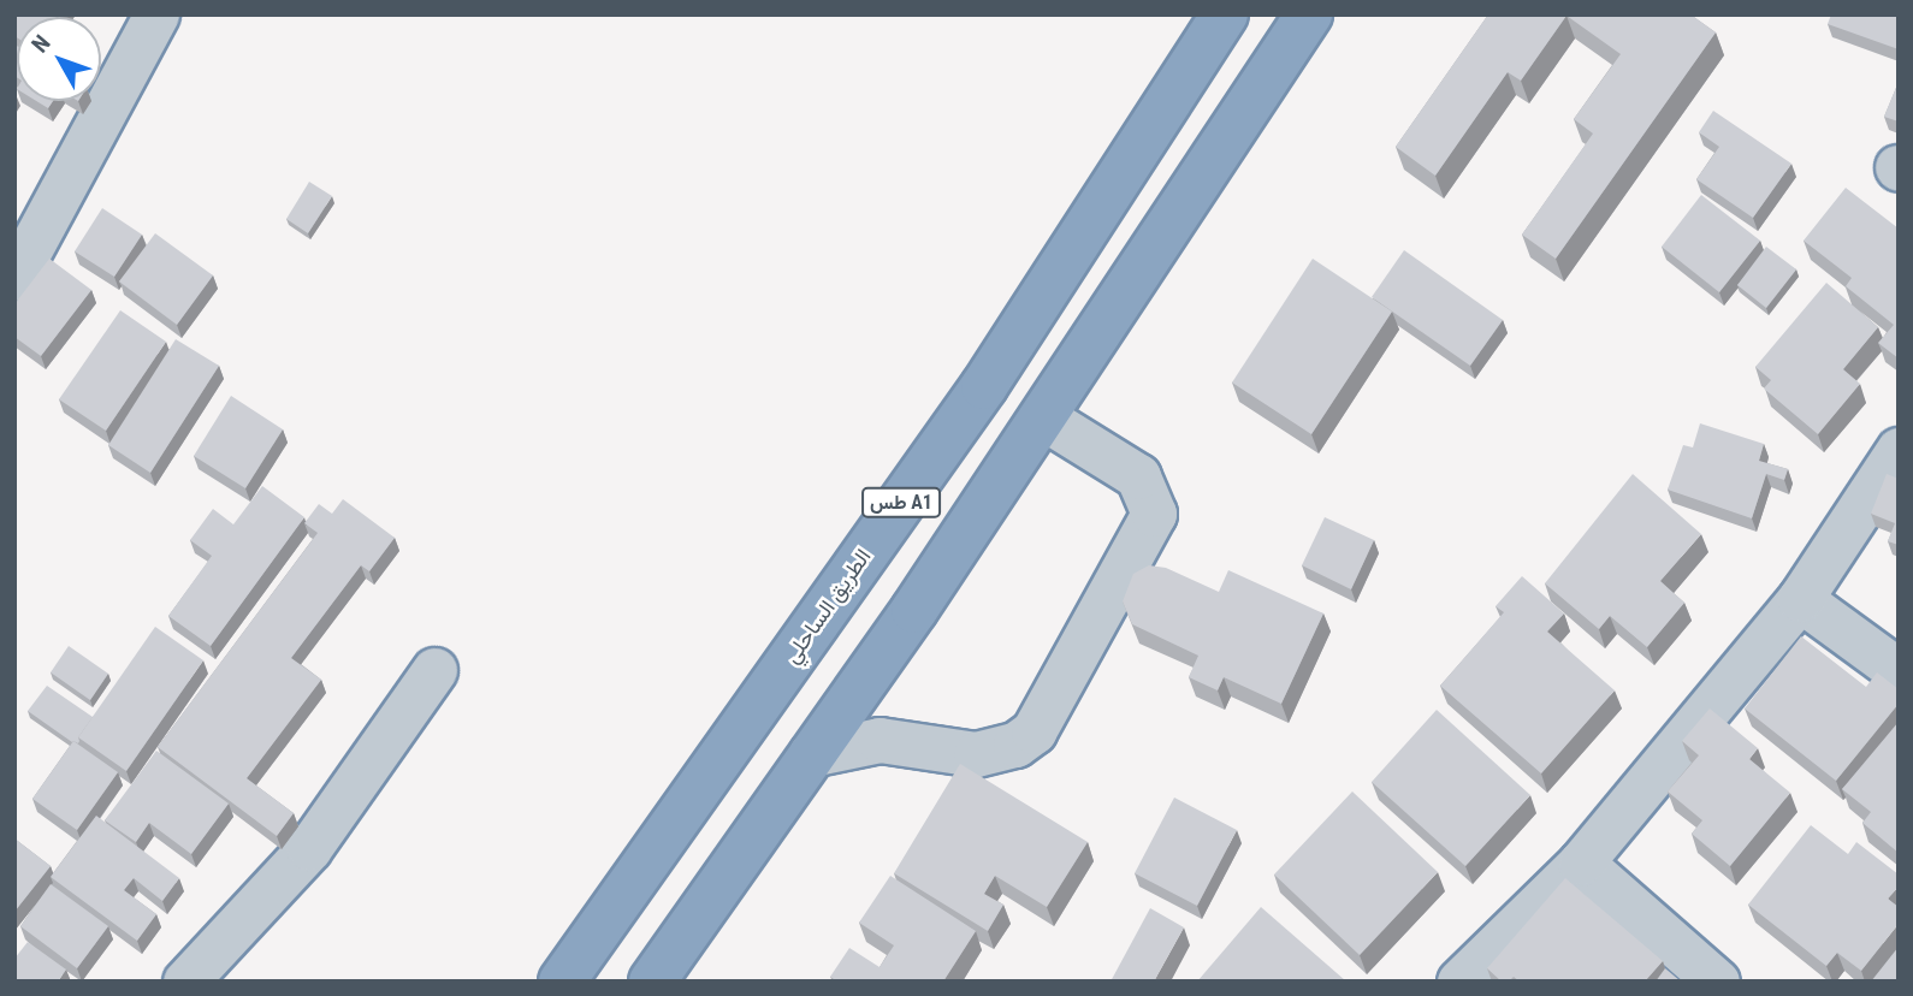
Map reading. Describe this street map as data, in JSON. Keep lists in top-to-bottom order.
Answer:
{
  "streets": {
    "highway": ["طس A1", "الطريق الساحلي"]
  },
  "north": "top left"
}
